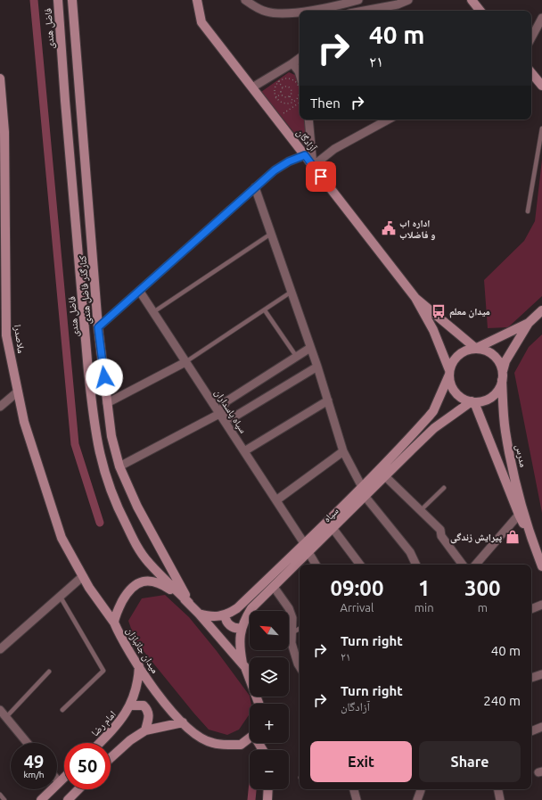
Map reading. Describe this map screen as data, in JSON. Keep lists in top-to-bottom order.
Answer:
{
  "streets": {
    "main road": [
      "فاضل هندی",
      "آزادگان",
      "کنارگذر فاضل هندی",
      "ملاصدرا",
      "مدرس",
      "سپاه",
      "میدان جانبازان",
      "امام رضا"
    ],
    "street": ["سپاه پاسداران"]
  },
  "crossings": [
    ["فاضل هندی", "کنارگذر فاضل هندی"],
    ["فاضل هندی", "میدان جانبازان"],
    ["کنارگذر فاضل هندی", "میدان جانبازان"],
    ["ملاصدرا", "میدان جانبازان"],
    ["سپاه پاسداران", "سپاه"],
    ["مدرس", "سپاه"],
    ["سپاه", "میدان جانبازان"],
    ["میدان جانبازان", "امام رضا"]
  ],
  "places": {
    "public building": ["اداره اب و فاضلاب"],
    "bus stop": ["میدان معلم"],
    "shop": ["پیرایش زندگی"]
  },
  "north": "top left",
  "page": {
    "turn": ["40 m", "۲۱"],
    "then": "Then",
    "eta": [
      "09:00",
      "Arrival",
      "1",
      "min",
      "300",
      "m"
    ],
    "map_buttons": ["+", "−"],
    "list": [
      {
        "name": "Turn right",
        "note": "۲۱",
        "value": "40 m"
      },
      {
        "name": "Turn right",
        "note": "آزادگان",
        "value": "240 m"
      }
    ],
    "buttons": ["Exit", "Share"],
    "speed": "49 km/h",
    "limit": "50"
  }
}
